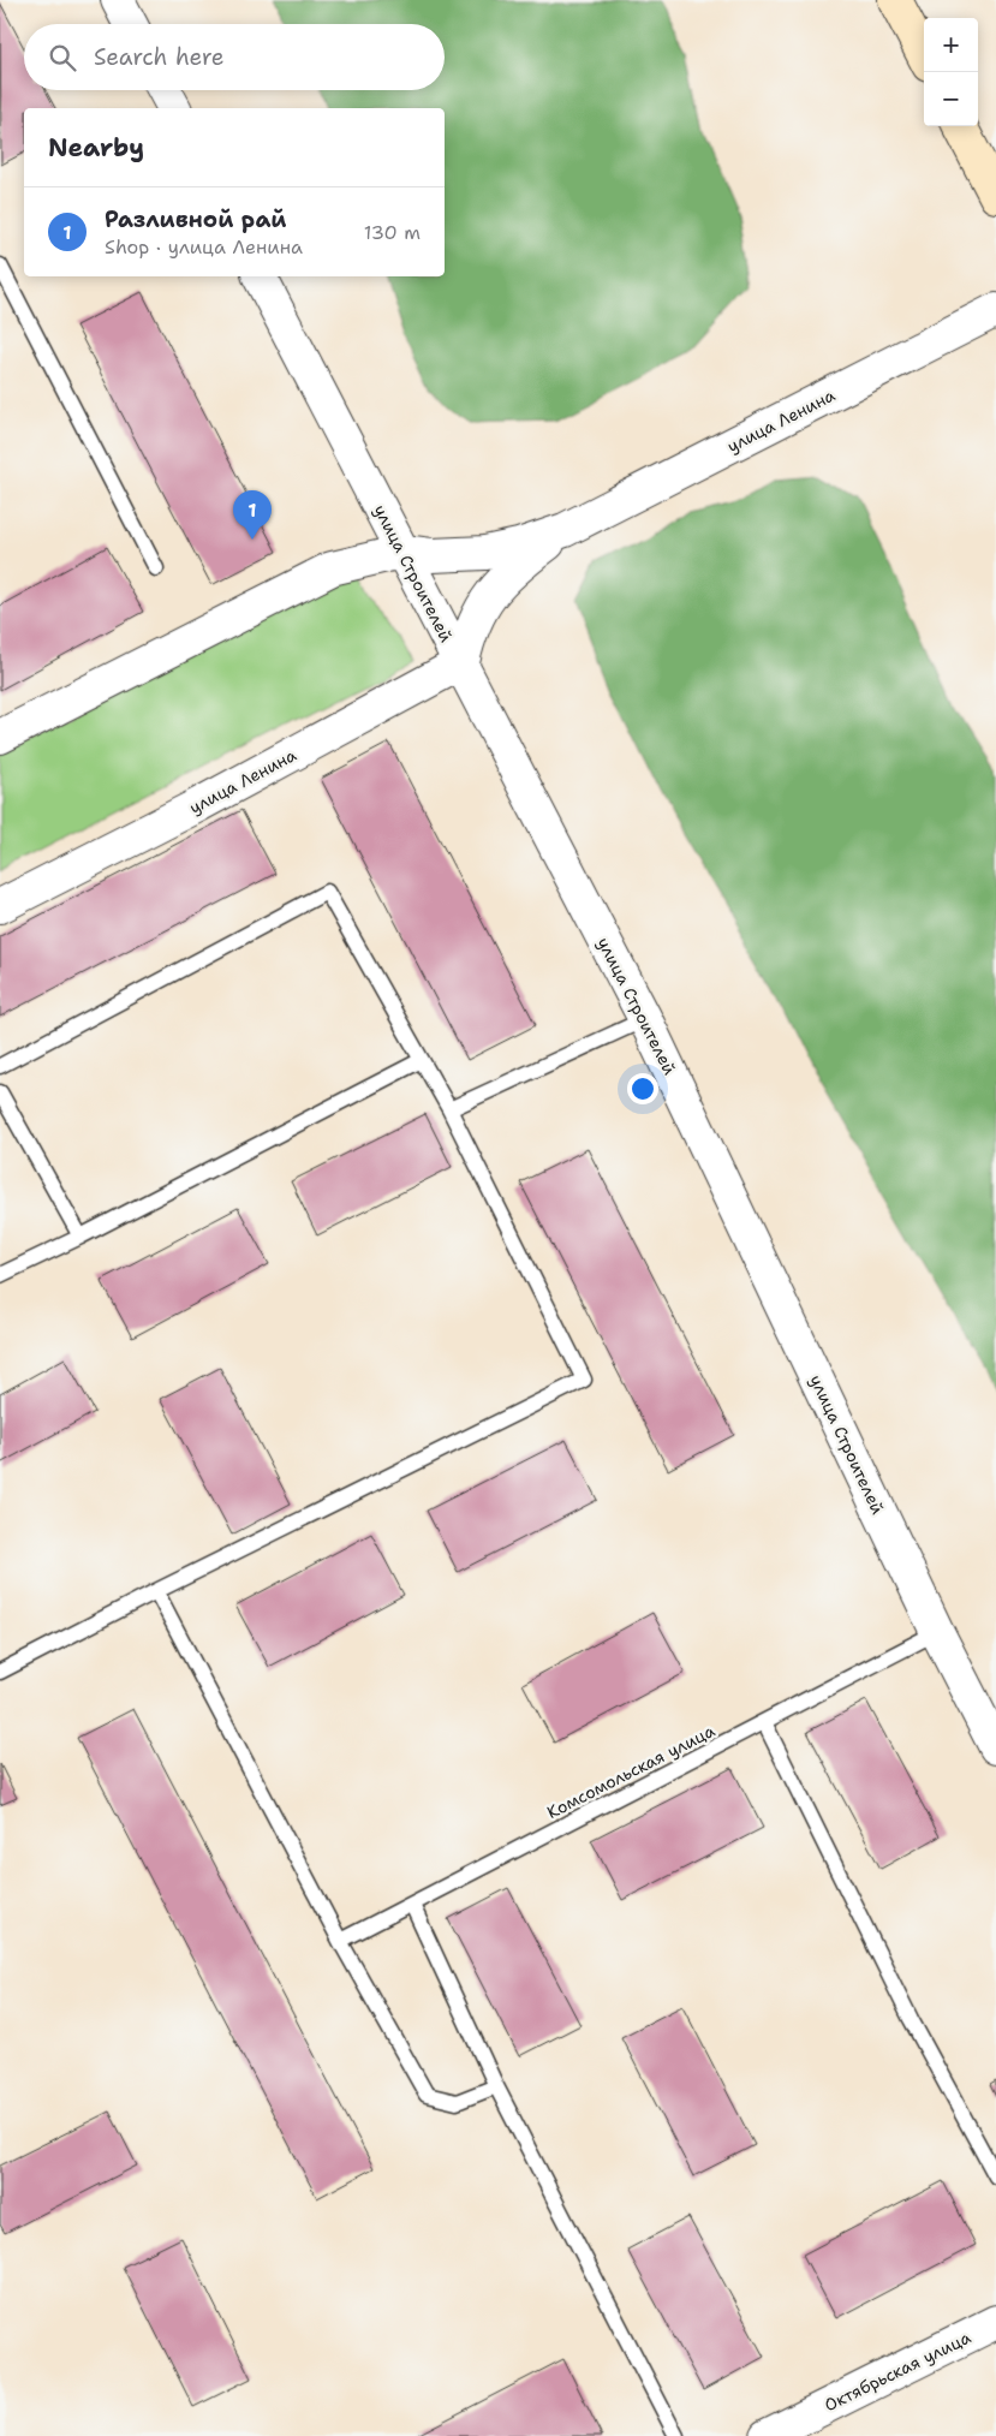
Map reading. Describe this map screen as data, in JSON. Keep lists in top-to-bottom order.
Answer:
{
  "streets": {
    "street": ["улица Ленина", "улица Строителей", "Октябрьская улица"],
    "lane": ["Комсомольская улица"]
  },
  "crossings": [
    ["улица Ленина", "улица Строителей"],
    ["улица Строителей", "Комсомольская улица"]
  ],
  "page": {
    "map_buttons": ["+", "−"],
    "search": "Search here",
    "heading": "Nearby",
    "list": [
      {
        "mark": "1",
        "name": "Разливной рай",
        "note": "Shop · улица Ленина",
        "value": "130 m"
      }
    ],
    "pins": "1"
  }
}
